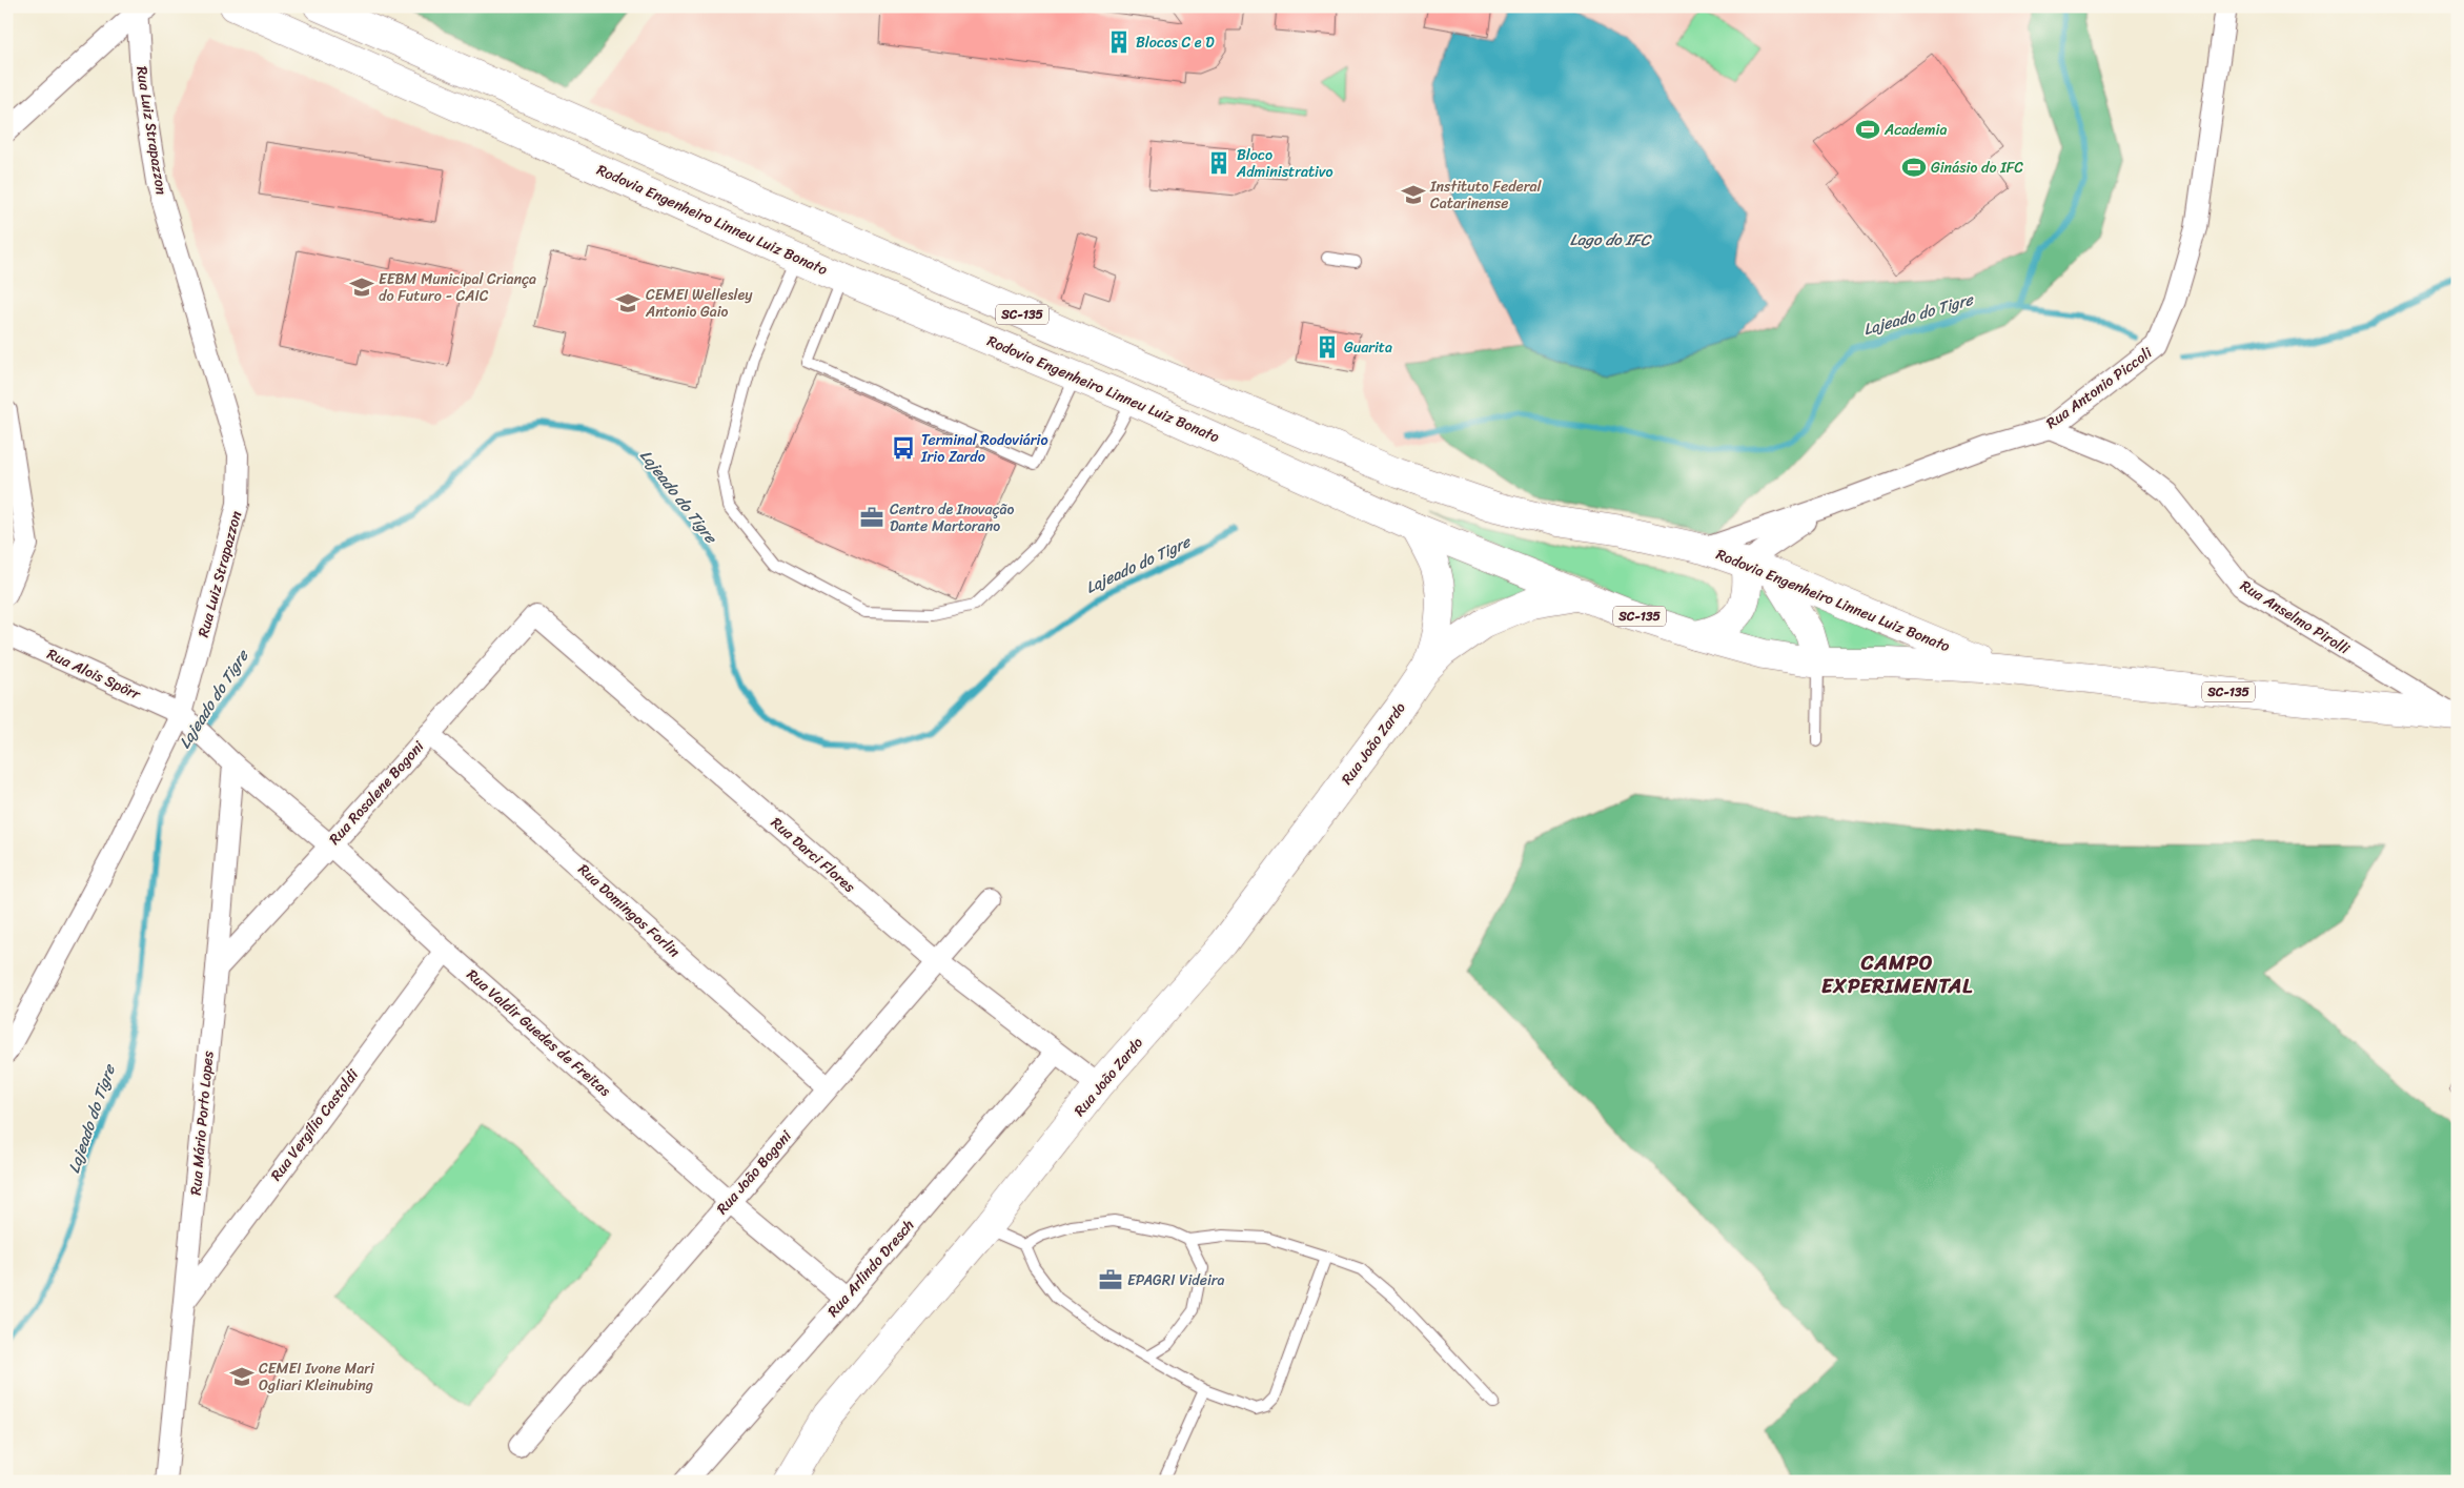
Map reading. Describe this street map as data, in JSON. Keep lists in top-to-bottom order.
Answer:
{
  "streets": {
    "main road": ["Rodovia Engenheiro Linneu Luiz Bonato", "SC-135", "Rua João Zardo"],
    "street": [
      "Rua Luiz Strapazzon",
      "Rua Antonio Piccoli",
      "Rua Anselmo Pirolli",
      "Rua Alois Spörr",
      "Rua Rosalene Bogoni",
      "Rua Darci Flores",
      "Rua Domingos Forlin",
      "Rua Valdir Guedes de Freitas",
      "Rua Mário Porto Lopes",
      "Rua Vergílio Castoldi",
      "Rua João Bogoni",
      "Rua Arlindo Dresch"
    ]
  },
  "crossings": [
    ["Rua Luiz Strapazzon", "Rua Alois Spörr"],
    ["Rodovia Engenheiro Linneu Luiz Bonato", "Rua Anselmo Pirolli"],
    ["Rodovia Engenheiro Linneu Luiz Bonato", "Rua João Zardo"],
    ["Rua Antonio Piccoli", "Rua Anselmo Pirolli"],
    ["Rua Alois Spörr", "Rua Valdir Guedes de Freitas"],
    ["Rua Alois Spörr", "Rua Mário Porto Lopes"],
    ["Rua João Zardo", "Rua Darci Flores"],
    ["Rua Rosalene Bogoni", "Rua Darci Flores"],
    ["Rua Rosalene Bogoni", "Rua Domingos Forlin"],
    ["Rua Rosalene Bogoni", "Rua Valdir Guedes de Freitas"],
    ["Rua Rosalene Bogoni", "Rua Mário Porto Lopes"],
    ["Rua Darci Flores", "Rua João Bogoni"],
    ["Rua Darci Flores", "Rua Arlindo Dresch"],
    ["Rua Domingos Forlin", "Rua João Bogoni"],
    ["Rua Valdir Guedes de Freitas", "Rua Mário Porto Lopes"],
    ["Rua Valdir Guedes de Freitas", "Rua Vergílio Castoldi"],
    ["Rua Valdir Guedes de Freitas", "Rua João Bogoni"],
    ["Rua Valdir Guedes de Freitas", "Rua Arlindo Dresch"],
    ["Rua Mário Porto Lopes", "Rua Vergílio Castoldi"]
  ],
  "districts": ["CAMPO EXPERIMENTAL"],
  "water": ["Lago do IFC", "Lajeado do Tigre"],
  "places": {
    "building": ["Blocos C e D", "Bloco Administrativo", "Guarita"],
    "sports": ["Academia", "Ginásio do IFC"],
    "school or university": [
      "Instituto Federal Catarinense",
      "EEBM Municipal Criança do Futuro - CAIC",
      "CEMEI Wellesley Antonio Gaio",
      "CEMEI Ivone Mari Ogliari Kleinubing"
    ],
    "bus stop": ["Terminal Rodoviário Irio Zardo"],
    "office": ["Centro de Inovação Dante Martorano", "EPAGRI Videira"]
  }
}
